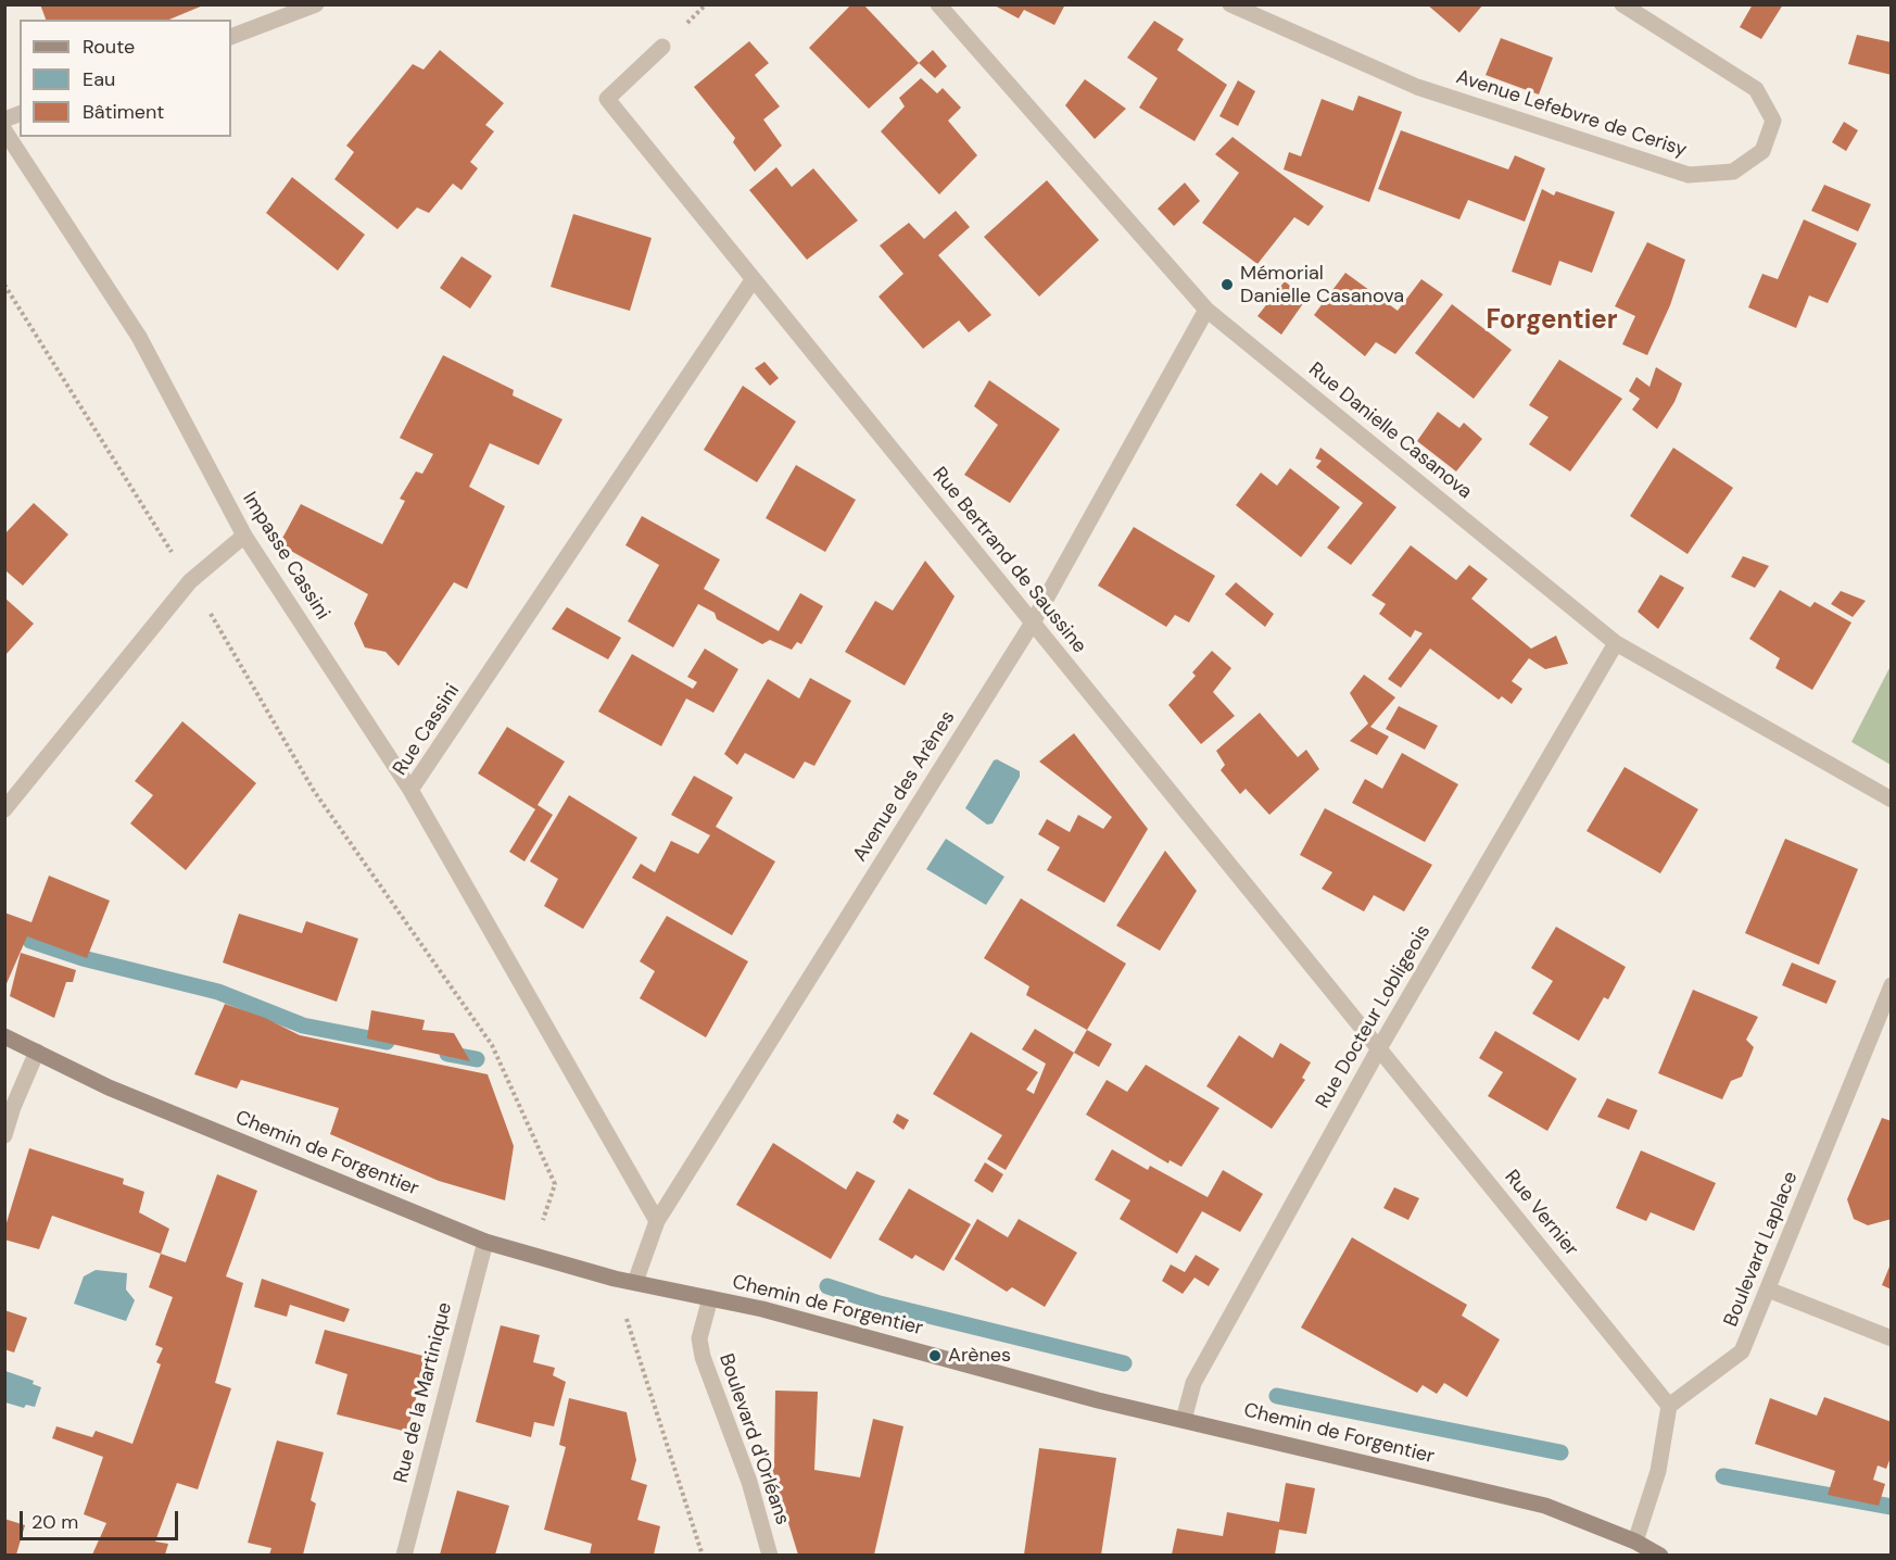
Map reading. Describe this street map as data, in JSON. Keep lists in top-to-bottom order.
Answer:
{
  "streets": {
    "main road": ["Chemin de Forgentier"],
    "street": [
      "Avenue Lefebvre de Cerisy",
      "Rue Danielle Casanova",
      "Impasse Cassini",
      "Rue Bertrand de Saussine",
      "Rue Cassini",
      "Avenue des Arènes",
      "Rue Docteur Lobligeois",
      "Rue Vernier",
      "Boulevard Laplace",
      "Rue de la Martinique",
      "Boulevard d'Orléans"
    ]
  },
  "crossings": [
    ["Rue Danielle Casanova", "Avenue des Arènes"],
    ["Rue Danielle Casanova", "Rue Docteur Lobligeois"],
    ["Impasse Cassini", "Rue Cassini"],
    ["Rue Bertrand de Saussine", "Rue Cassini"],
    ["Rue Bertrand de Saussine", "Avenue des Arènes"],
    ["Rue Bertrand de Saussine", "Rue Docteur Lobligeois"],
    ["Rue Bertrand de Saussine", "Rue Vernier"],
    ["Rue Cassini", "Avenue des Arènes"],
    ["Avenue des Arènes", "Chemin de Forgentier"],
    ["Rue Docteur Lobligeois", "Chemin de Forgentier"],
    ["Rue Docteur Lobligeois", "Rue Vernier"],
    ["Chemin de Forgentier", "Rue de la Martinique"],
    ["Chemin de Forgentier", "Boulevard d'Orléans"],
    ["Rue Vernier", "Boulevard Laplace"]
  ],
  "districts": ["Forgentier"],
  "places": ["Mémorial Danielle Casanova", "Arènes"],
  "legend": ["Route", "Eau", "Bâtiment"],
  "scale_bar": "20 m"
}
